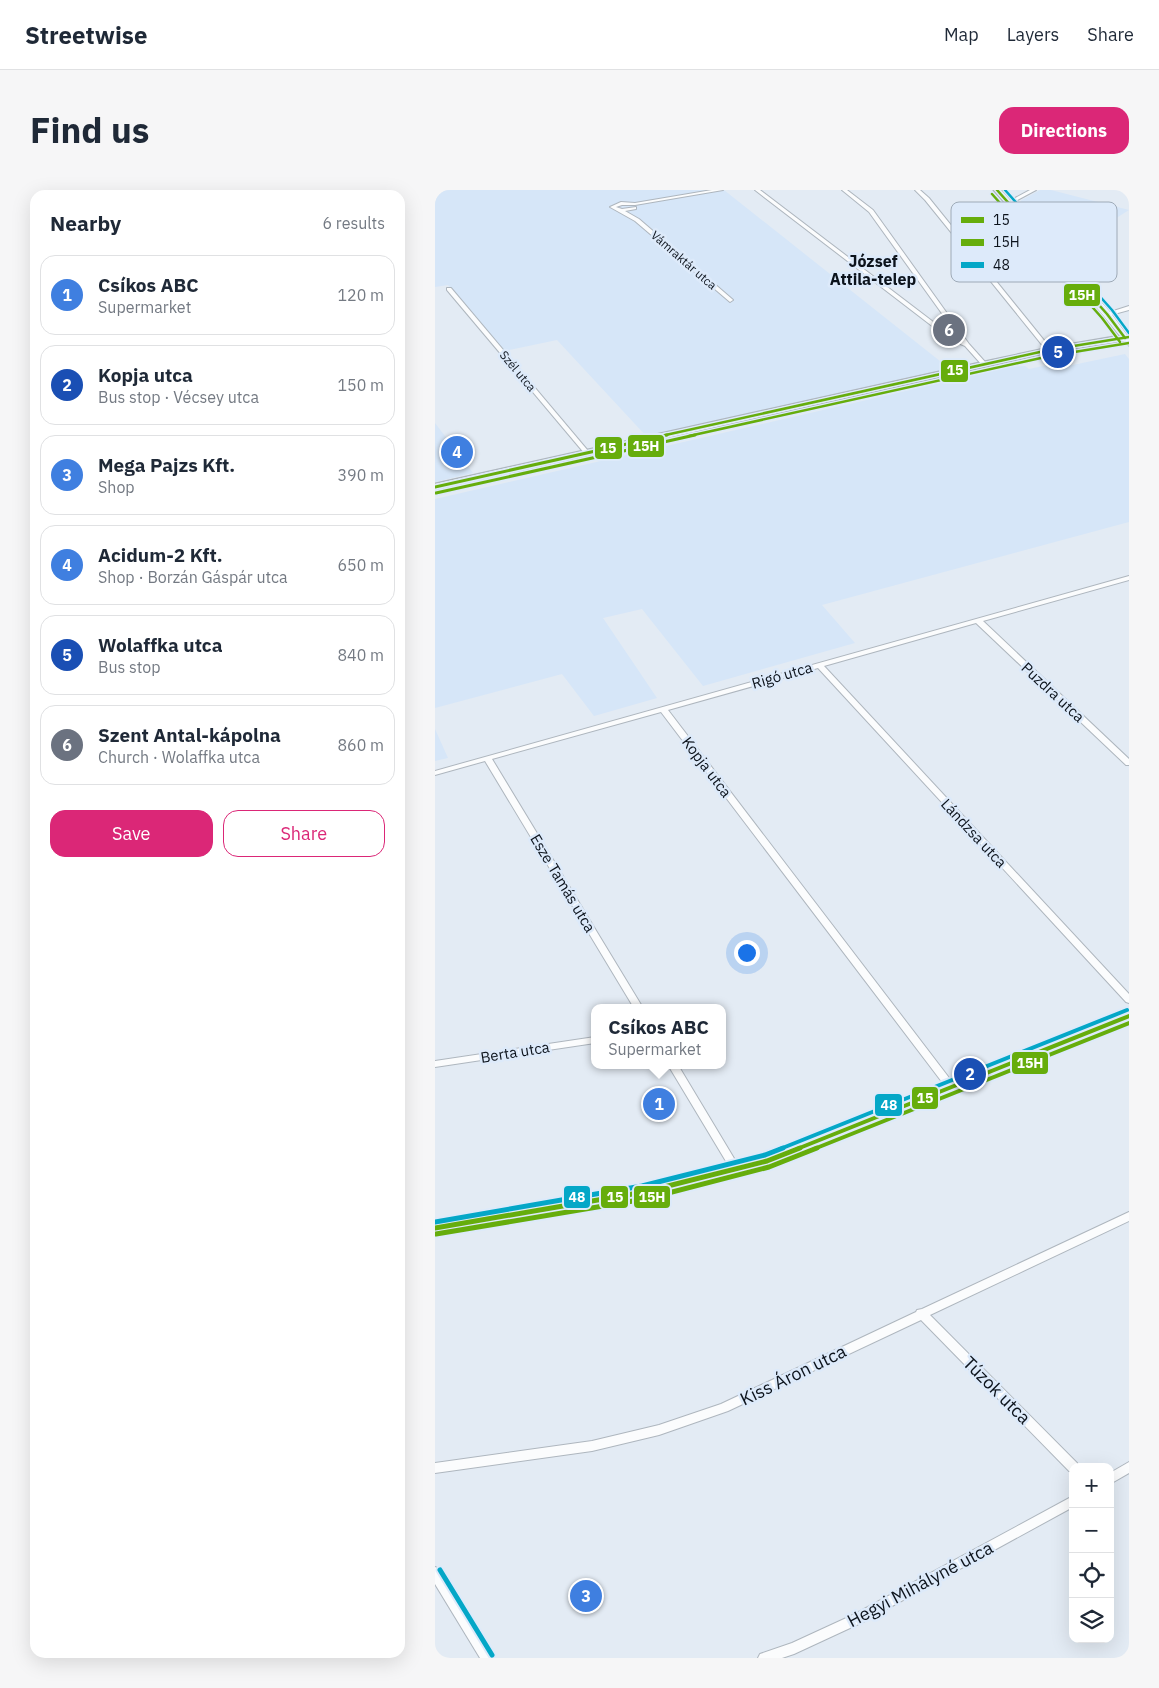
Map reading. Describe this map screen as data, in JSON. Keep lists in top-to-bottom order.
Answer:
{
  "streets": {
    "street": [
      "Vámraktár utca",
      "Szél utca",
      "Rigó utca",
      "Puzdra utca",
      "Kopja utca",
      "Lándzsa utca",
      "Esze Tamás utca",
      "Berta utca",
      "Kiss Áron utca",
      "Túzok utca",
      "Hegyi Mihályné utca"
    ]
  },
  "crossings": [
    ["Rigó utca", "Puzdra utca"],
    ["Rigó utca", "Kopja utca"],
    ["Rigó utca", "Lándzsa utca"],
    ["Rigó utca", "Esze Tamás utca"],
    ["Kiss Áron utca", "Túzok utca"]
  ],
  "districts": ["József Attila-telep"],
  "lines": ["transit line 15", "transit line 48", "transit line 15H"],
  "legend": ["15", "15H", "48"],
  "page": {
    "header": "Streetwise",
    "nav": ["Map", "Layers", "Share"],
    "title": "Find us",
    "buttons": [
      "Directions",
      ["Save", "Share"]
    ],
    "heading": ["Nearby", "6 results"],
    "list": [
      {
        "mark": "1",
        "name": "Csíkos ABC",
        "note": "Supermarket",
        "value": "120 m"
      },
      {
        "mark": "2",
        "name": "Kopja utca",
        "note": "Bus stop · Vécsey utca",
        "value": "150 m"
      },
      {
        "mark": "3",
        "name": "Mega Pajzs Kft.",
        "note": "Shop",
        "value": "390 m"
      },
      {
        "mark": "4",
        "name": "Acidum-2 Kft.",
        "note": "Shop · Borzán Gáspár utca",
        "value": "650 m"
      },
      {
        "mark": "5",
        "name": "Wolaffka utca",
        "note": "Bus stop",
        "value": "840 m"
      },
      {
        "mark": "6",
        "name": "Szent Antal-kápolna",
        "note": "Church · Wolaffka utca",
        "value": "860 m"
      }
    ],
    "pins": [
      "6",
      "5",
      "4",
      "2",
      "1",
      "3"
    ],
    "popup": ["Csíkos ABC", "Supermarket"],
    "map_buttons": ["+", "−"]
  }
}
